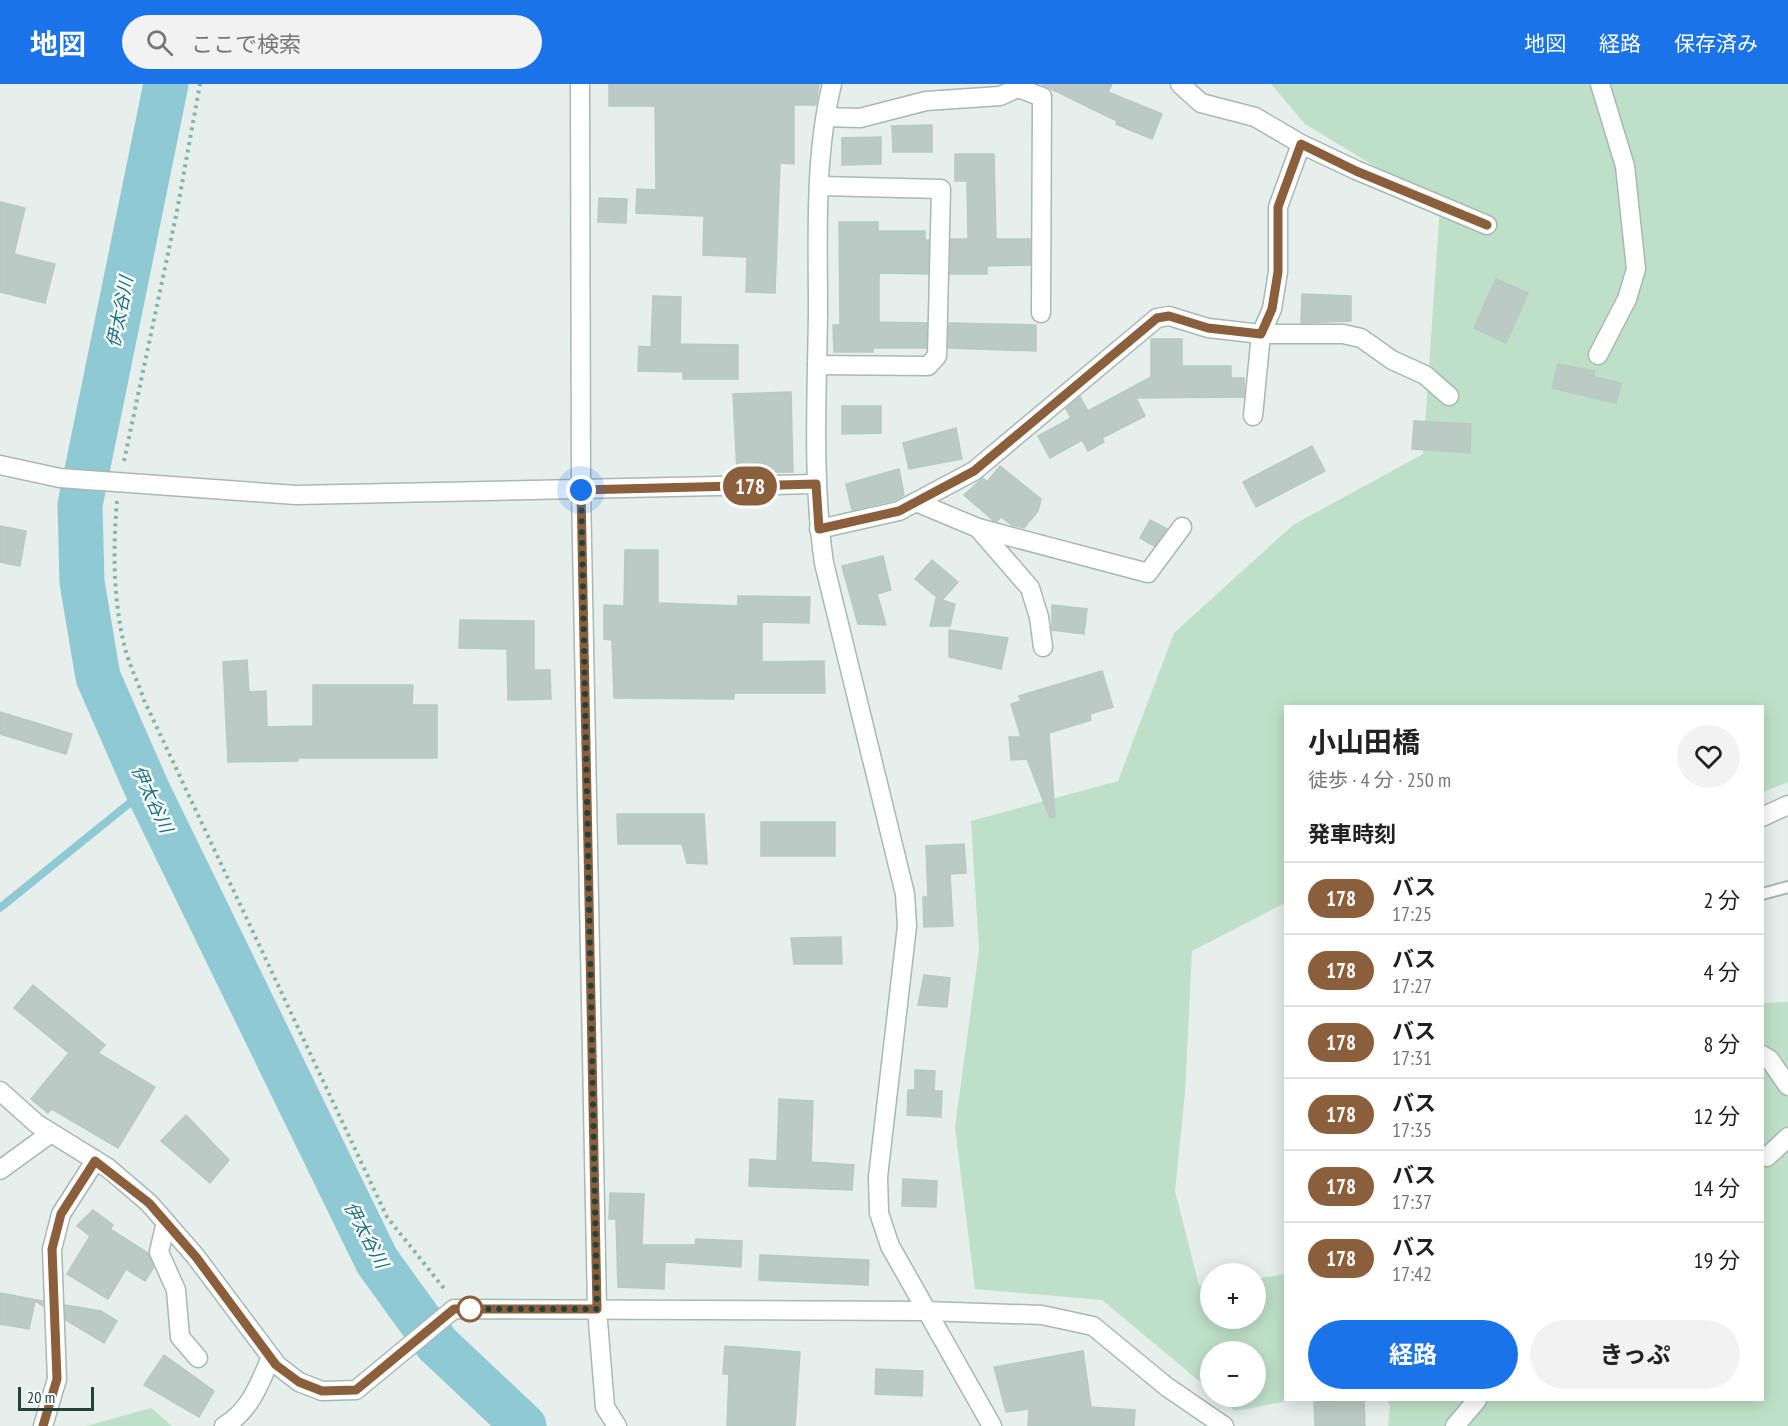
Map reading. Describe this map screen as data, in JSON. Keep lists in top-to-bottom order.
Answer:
{
  "water": ["伊太谷川"],
  "lines": ["bus line 178"],
  "scale_bar": "20 m",
  "page": {
    "header": "地図",
    "search": "ここで検索",
    "nav": ["地図", "経路", "保存済み"],
    "on_map": "178",
    "heading": [
      ["小山田橋", "徒歩 · 4 分 · 250 m"],
      "発車時刻"
    ],
    "list": [
      {
        "mark": "178",
        "name": "バス",
        "note": "17:25",
        "value": "2 分"
      },
      {
        "mark": "178",
        "name": "バス",
        "note": "17:27",
        "value": "4 分"
      },
      {
        "mark": "178",
        "name": "バス",
        "note": "17:31",
        "value": "8 分"
      },
      {
        "mark": "178",
        "name": "バス",
        "note": "17:35",
        "value": "12 分"
      },
      {
        "mark": "178",
        "name": "バス",
        "note": "17:37",
        "value": "14 分"
      },
      {
        "mark": "178",
        "name": "バス",
        "note": "17:42",
        "value": "19 分"
      }
    ],
    "map_buttons": ["+", "−"],
    "buttons": ["経路", "きっぷ"],
    "scale": "20 m"
  }
}
